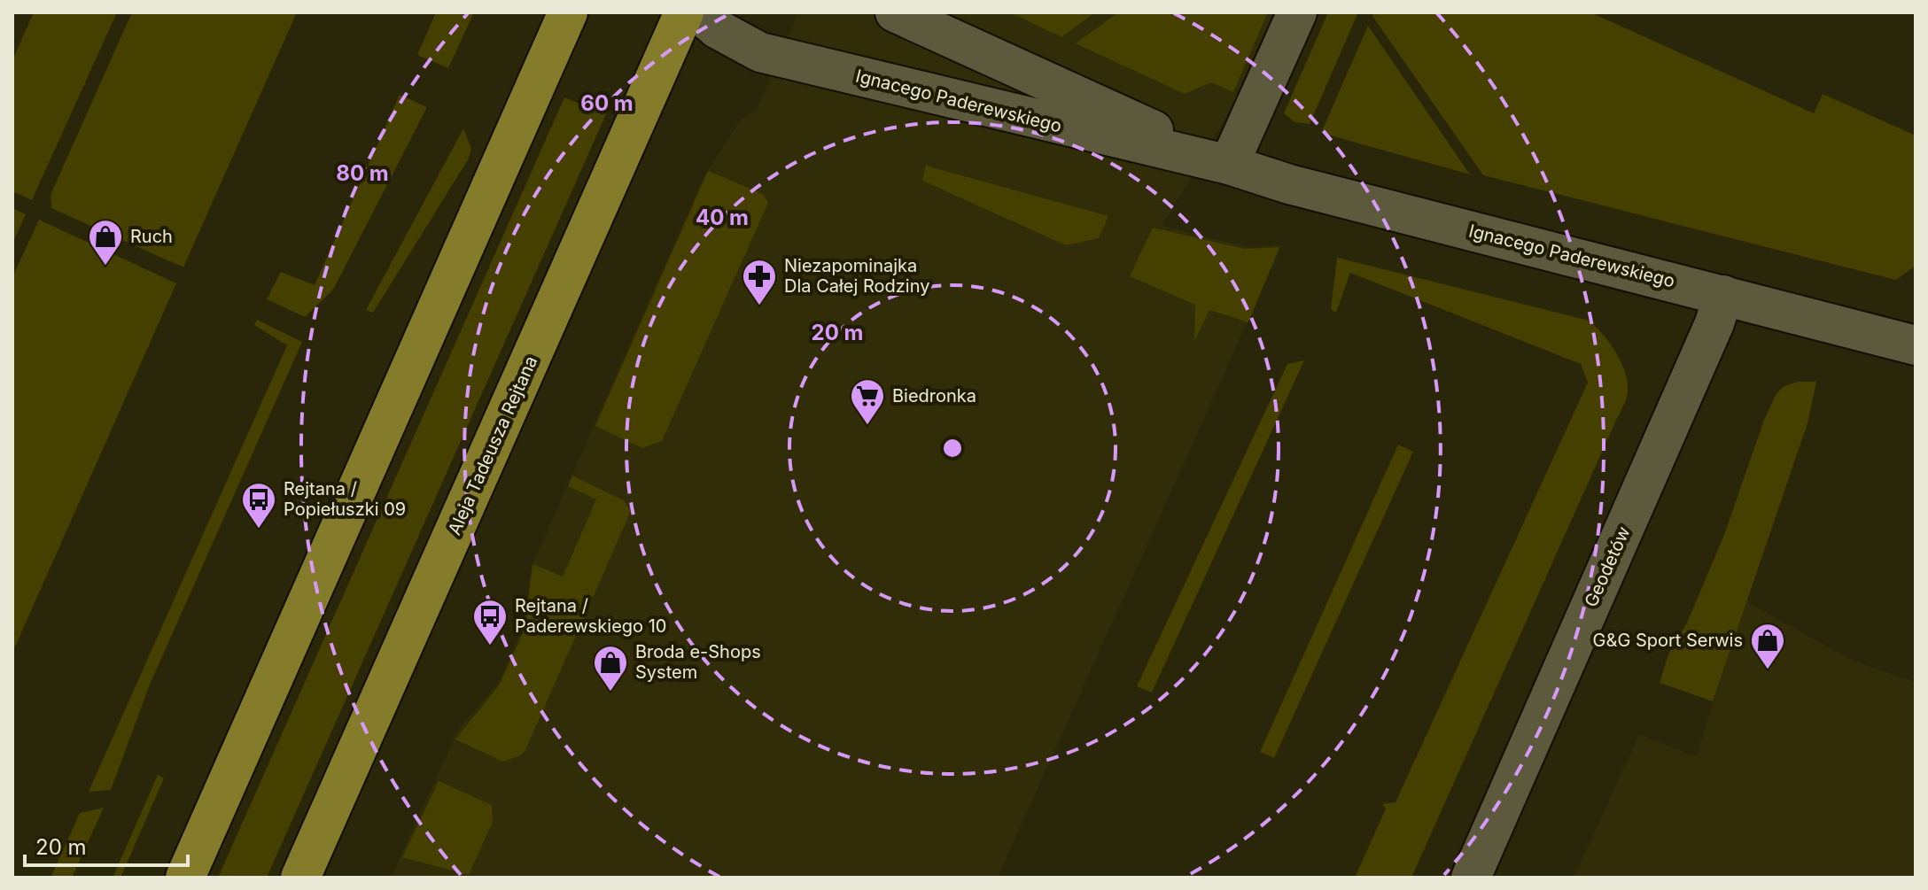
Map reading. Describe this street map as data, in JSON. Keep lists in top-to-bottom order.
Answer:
{
  "streets": {
    "main road": ["Aleja Tadeusza Rejtana"],
    "street": ["Ignacego Paderewskiego", "Geodetów"]
  },
  "crossings": [
    ["Ignacego Paderewskiego", "Geodetów"]
  ],
  "places": {
    "shop": ["Ruch", "G&G Sport Serwis", "Broda e-Shops System"],
    "pharmacy": ["Niezapominajka Dla Całej Rodziny"],
    "supermarket": ["Biedronka"],
    "bus stop": ["Rejtana / Popiełuszki 09", "Rejtana / Paderewskiego 10"]
  },
  "scale_bar": "20 m",
  "rings": [
    "60 m",
    "80 m",
    "40 m",
    "20 m"
  ]
}
